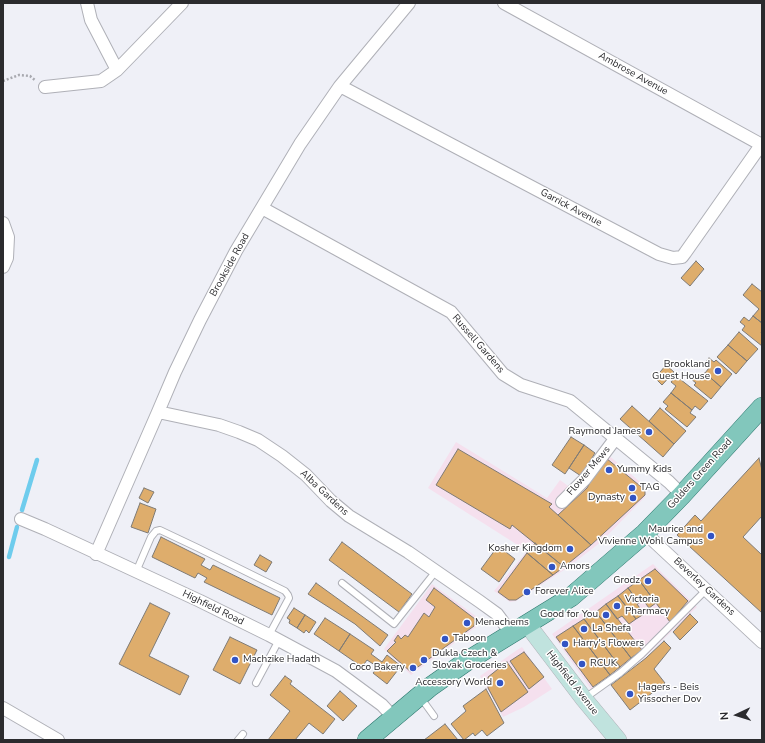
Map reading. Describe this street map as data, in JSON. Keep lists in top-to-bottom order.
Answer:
{
  "streets": {
    "main road": ["Golders Green Road"],
    "street": [
      "Ambrose Avenue",
      "Garrick Avenue",
      "Brookside Road",
      "Russell Gardens",
      "Flower Mews",
      "Alba Gardens",
      "Beverley Gardens",
      "Highfield Road",
      "Highfield Avenue"
    ]
  },
  "crossings": [
    ["Ambrose Avenue", "Garrick Avenue"],
    ["Garrick Avenue", "Brookside Road"],
    ["Brookside Road", "Russell Gardens"],
    ["Brookside Road", "Alba Gardens"],
    ["Brookside Road", "Highfield Road"],
    ["Russell Gardens", "Flower Mews"],
    ["Russell Gardens", "Golders Green Road"],
    ["Golders Green Road", "Alba Gardens"],
    ["Golders Green Road", "Beverley Gardens"],
    ["Golders Green Road", "Highfield Road"],
    ["Golders Green Road", "Highfield Avenue"],
    ["Alba Gardens", "Highfield Avenue"]
  ],
  "places": [
    "Brookland Guest House",
    "Raymond James",
    "Yummy Kids",
    "TAG",
    "Dynasty",
    "Maurice and Vivienne Wohl Campus",
    "Kosher Kingdom",
    "Amors",
    "Grodz",
    "Forever Alice",
    "Victoria Pharmacy",
    "Good for You",
    "Menachems",
    "La Shefa",
    "Taboon",
    "Harry's Flowers",
    "Machzike Hadath",
    "Dukla Czech & Slovak Groceries",
    "RCUK",
    "Coco Bakery",
    "Accessory World",
    "Hagers - Beis Yissocher Dov"
  ],
  "north": "left"
}
